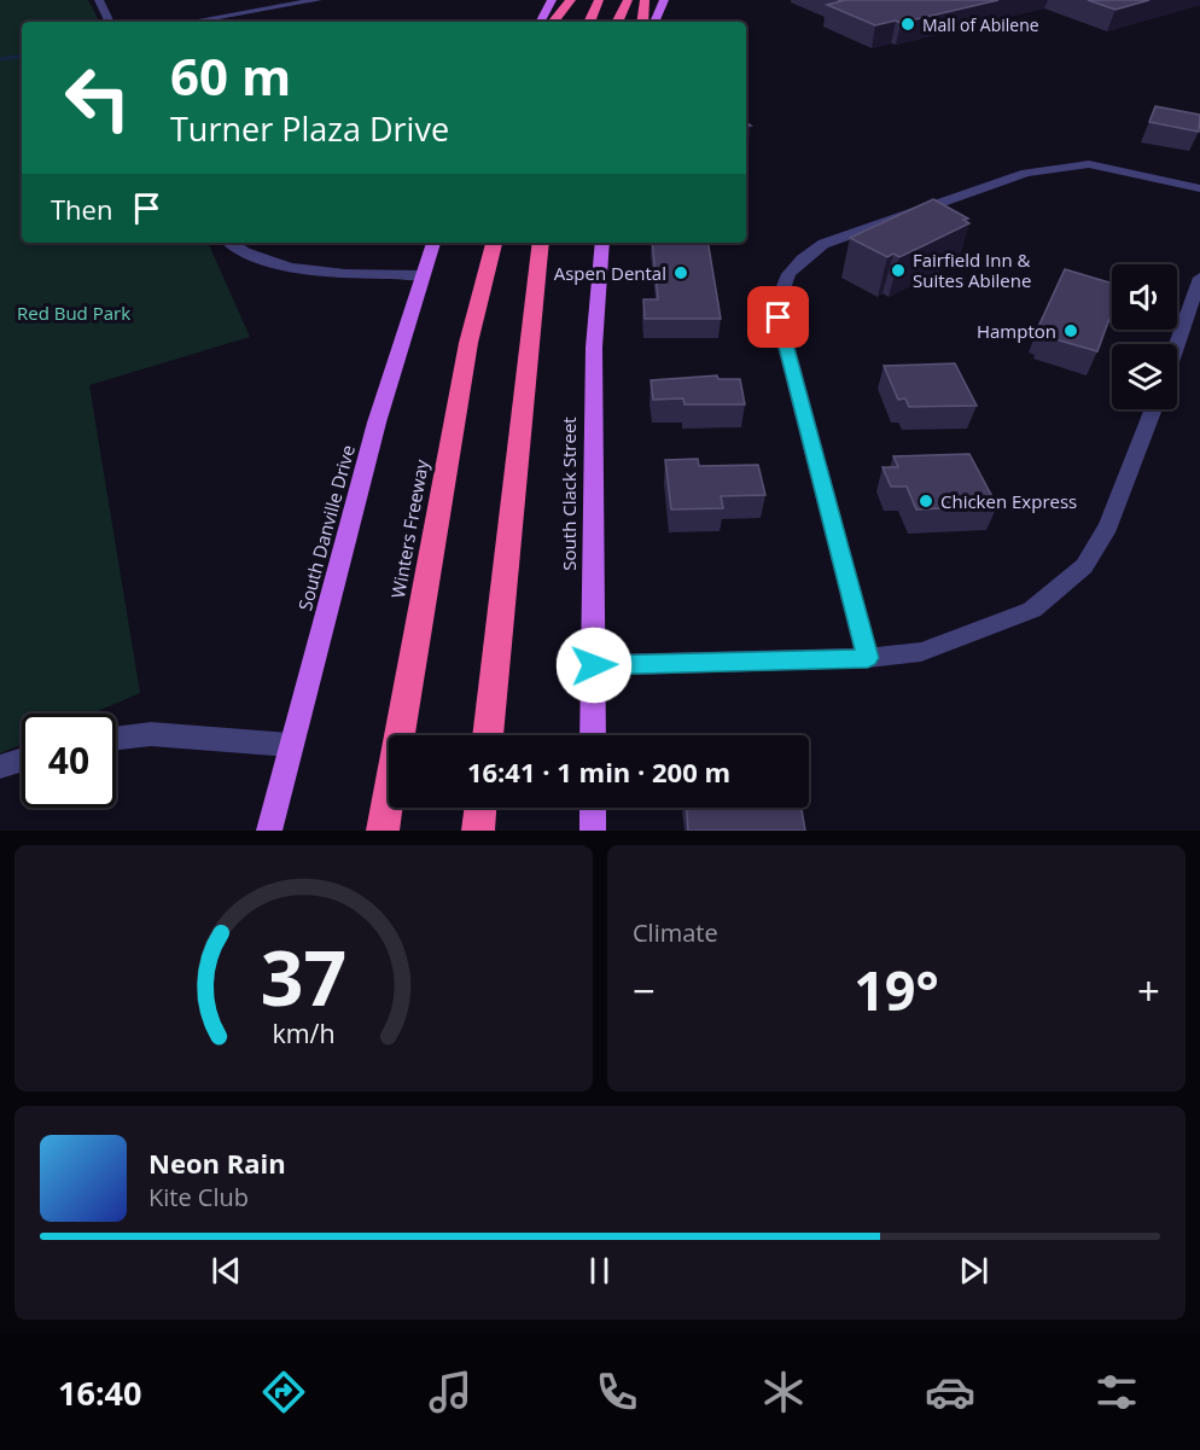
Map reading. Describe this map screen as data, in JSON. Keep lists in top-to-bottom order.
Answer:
{
  "streets": {
    "highway": ["Winters Freeway"],
    "main road": ["South Clack Street", "South Danville Drive"]
  },
  "parks": ["Red Bud Park"],
  "places": [
    "Mall of Abilene",
    "Fairfield Inn & Suites Abilene",
    "Aspen Dental",
    "Hampton",
    "Chicken Express"
  ],
  "page": {
    "turn": ["60 m", "Turner Plaza Drive"],
    "then": "Then",
    "limit": "40",
    "trip": "16:41 · 1 min · 200 m",
    "tile": "Climate",
    "heat": ["−", "19°", "+"],
    "song": ["Neon Rain", "Kite Club"],
    "tabs": "16:40",
    "gauge": ["37", "km/h"]
  }
}
